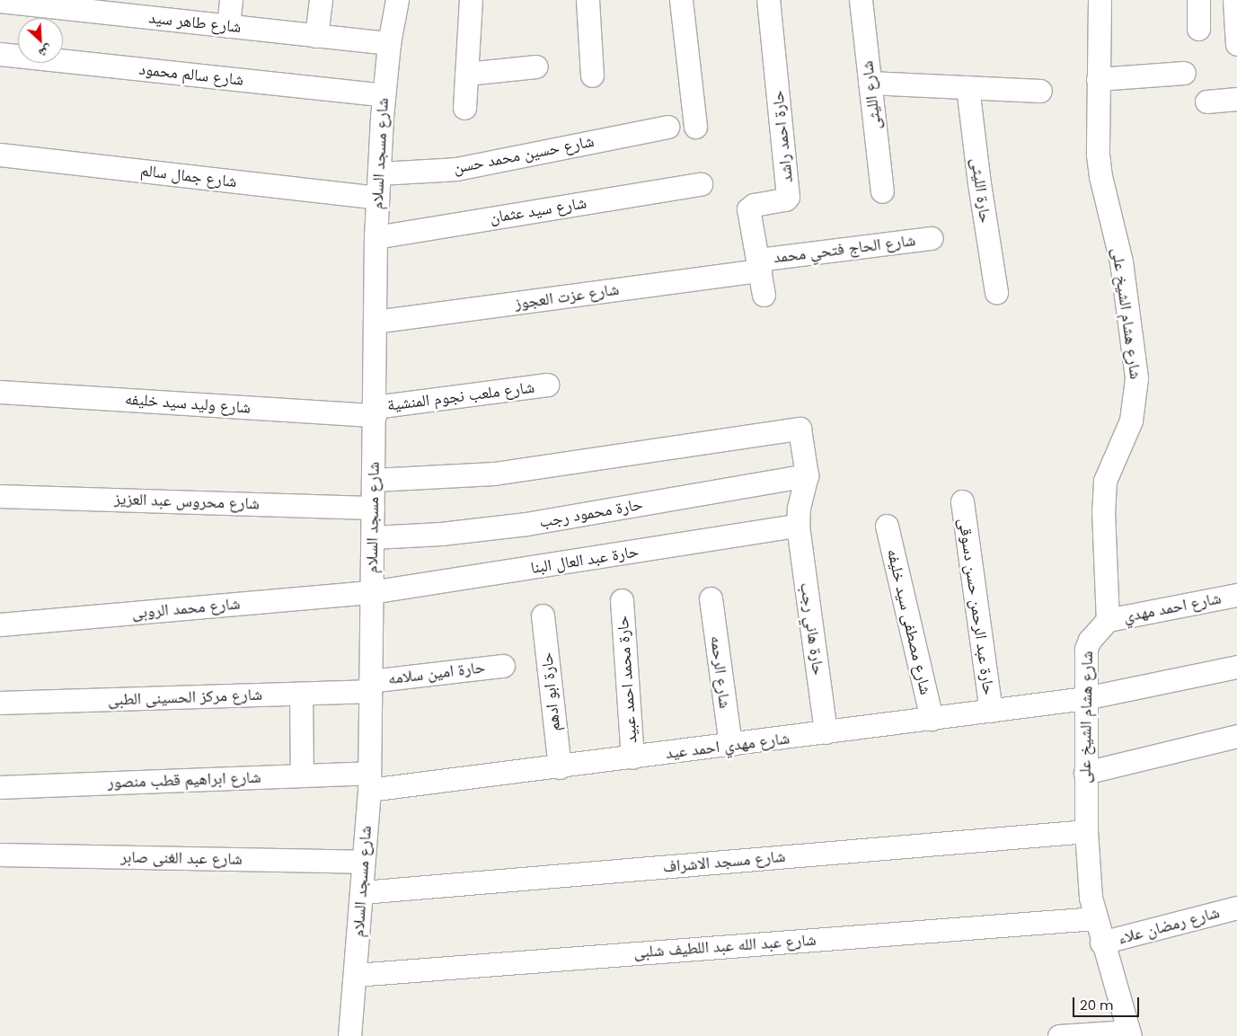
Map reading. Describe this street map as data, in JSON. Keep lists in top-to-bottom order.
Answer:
{
  "streets": {
    "street": [
      "شارع طاهر سيد",
      "شارع سالم محمود",
      "شارع الليثى",
      "حارة احمد راشد",
      "شارع مسجد السلام",
      "شارع حسين محمد حسن",
      "شارع جمال سالم",
      "حارة الليثى",
      "شارع سيد عثمان",
      "شارع الحاج فتحي محمد",
      "شارع عزت العجوز",
      "شارع هشام الشيخ على",
      "شارع ملعب نجوم المنشية",
      "شارع وليد سيد خليفه",
      "شارع محروس عبد العزيز",
      "حارة محمود رجب",
      "حارة عبد العال البنا",
      "حارة عبد الرحمن حسن دسوقى",
      "شارع احمد مهدي",
      "شارع محمد الروبى",
      "شارع مصطفى سيد خليفه",
      "حارة هاني رجب",
      "شارع الرحمه",
      "حارة امين سلامه",
      "حارة محمد احمد عبيد",
      "حارة ابو ادهم",
      "شارع مركز الحسينى الطبى",
      "شارع مهدي احمد عيد",
      "شارع ابراهيم قطب منصور",
      "شارع عبد الغنى صابر",
      "شارع مسجد الاشراف",
      "شارع رمضان علاء",
      "شارع عبد الله عبد اللطيف شلبى"
    ]
  },
  "crossings": [
    ["شارع طاهر سيد", "شارع مسجد السلام"],
    ["شارع سالم محمود", "شارع مسجد السلام"],
    ["حارة احمد راشد", "شارع الحاج فتحي محمد"],
    ["حارة احمد راشد", "شارع عزت العجوز"],
    ["شارع مسجد السلام", "شارع حسين محمد حسن"],
    ["شارع مسجد السلام", "شارع جمال سالم"],
    ["شارع مسجد السلام", "شارع سيد عثمان"],
    ["شارع مسجد السلام", "شارع عزت العجوز"],
    ["شارع مسجد السلام", "شارع ملعب نجوم المنشية"],
    ["شارع مسجد السلام", "شارع وليد سيد خليفه"],
    ["شارع مسجد السلام", "شارع محروس عبد العزيز"],
    ["شارع مسجد السلام", "حارة محمود رجب"],
    ["شارع مسجد السلام", "حارة عبد العال البنا"],
    ["شارع مسجد السلام", "شارع محمد الروبى"],
    ["شارع مسجد السلام", "حارة امين سلامه"],
    ["شارع مسجد السلام", "شارع مركز الحسينى الطبى"],
    ["شارع مسجد السلام", "شارع مهدي احمد عيد"],
    ["شارع مسجد السلام", "شارع ابراهيم قطب منصور"],
    ["شارع مسجد السلام", "شارع عبد الغنى صابر"],
    ["شارع مسجد السلام", "شارع مسجد الاشراف"],
    ["شارع مسجد السلام", "شارع عبد الله عبد اللطيف شلبى"],
    ["شارع الحاج فتحي محمد", "شارع عزت العجوز"],
    ["شارع هشام الشيخ على", "شارع احمد مهدي"],
    ["شارع هشام الشيخ على", "شارع مهدي احمد عيد"],
    ["شارع هشام الشيخ على", "شارع مسجد الاشراف"],
    ["شارع هشام الشيخ على", "شارع رمضان علاء"],
    ["شارع هشام الشيخ على", "شارع عبد الله عبد اللطيف شلبى"],
    ["شارع ملعب نجوم المنشية", "شارع وليد سيد خليفه"],
    ["حارة محمود رجب", "حارة هاني رجب"],
    ["حارة عبد العال البنا", "شارع محمد الروبى"],
    ["حارة عبد العال البنا", "حارة هاني رجب"],
    ["حارة عبد الرحمن حسن دسوقى", "شارع مهدي احمد عيد"],
    ["شارع مصطفى سيد خليفه", "شارع مهدي احمد عيد"],
    ["حارة هاني رجب", "شارع مهدي احمد عيد"],
    ["شارع الرحمه", "شارع مهدي احمد عيد"],
    ["حارة امين سلامه", "شارع مركز الحسينى الطبى"],
    ["حارة محمد احمد عبيد", "شارع مهدي احمد عيد"],
    ["حارة ابو ادهم", "شارع مهدي احمد عيد"],
    ["شارع مهدي احمد عيد", "شارع ابراهيم قطب منصور"]
  ],
  "scale_bar": "20 m",
  "north": "bottom right"
}
